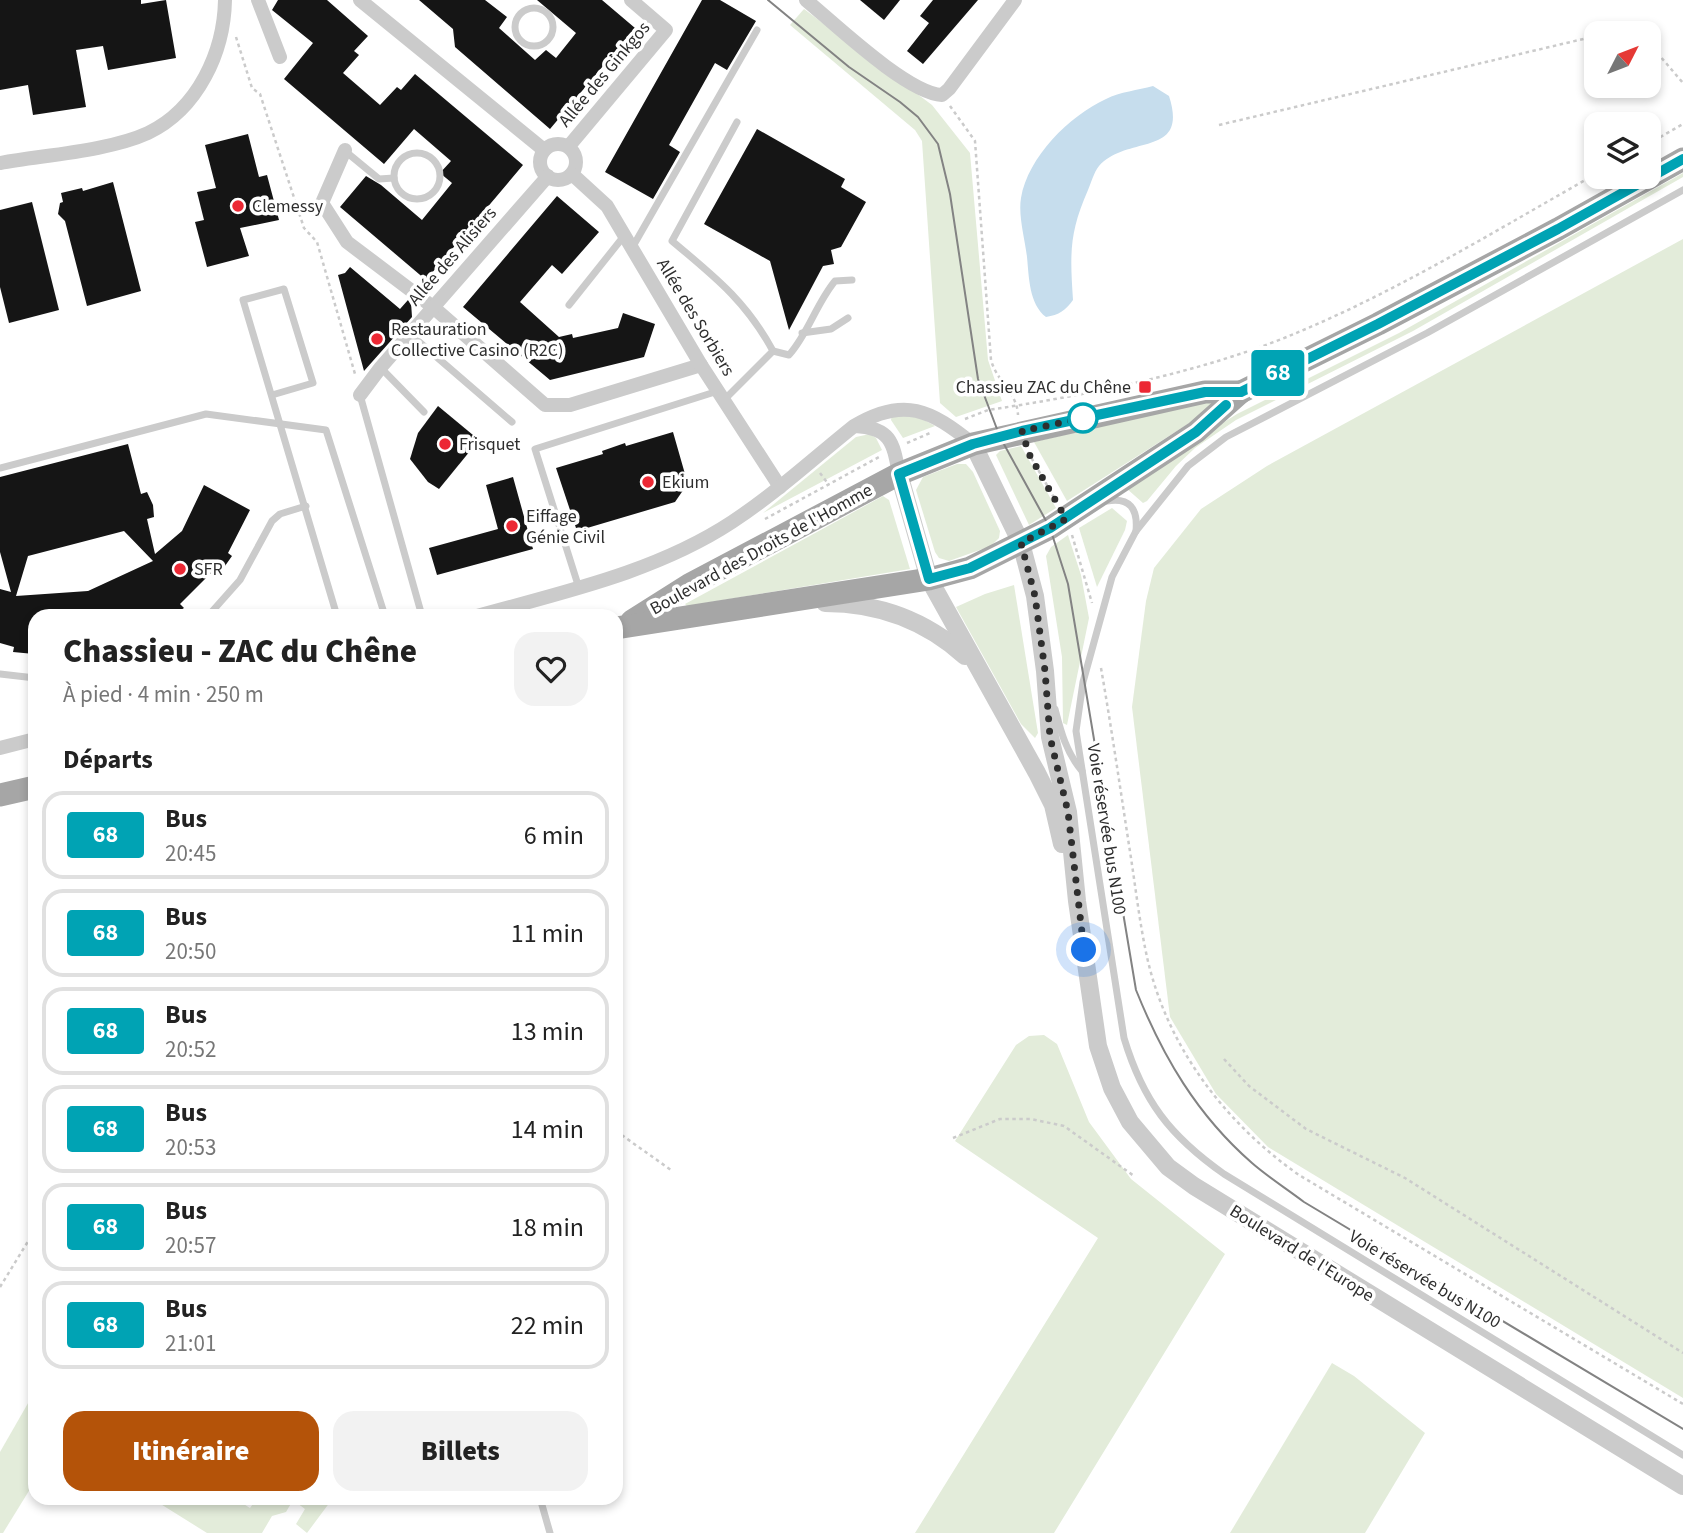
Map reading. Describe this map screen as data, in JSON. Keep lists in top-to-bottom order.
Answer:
{
  "streets": {
    "main road": ["Boulevard des Droits de l'Homme"],
    "street": [
      "Allée des Ginkgos",
      "Allée des Alisiers",
      "Allée des Sorbiers",
      "Boulevard de l'Europe"
    ],
    "lane": ["Voie réservée bus N100"]
  },
  "crossings": [
    ["Allée des Ginkgos", "Allée des Alisiers"],
    ["Allée des Ginkgos", "Allée des Sorbiers"],
    ["Allée des Alisiers", "Allée des Sorbiers"],
    ["Boulevard des Droits de l'Homme", "Boulevard de l'Europe"]
  ],
  "places": {
    "other": [
      "Clemessy",
      "Restauration Collective Casino (R2C)",
      "Frisquet",
      "Ekium",
      "Eiffage Génie Civil",
      "SFR"
    ],
    "transit": ["Chassieu ZAC du Chêne"]
  },
  "lines": ["bus line 68"],
  "north": "top right",
  "page": {
    "on_map": "68",
    "heading": [
      ["Chassieu - ZAC du Chêne", "À pied · 4 min · 250 m"],
      "Départs"
    ],
    "list": [
      {
        "mark": "68",
        "name": "Bus",
        "note": "20:45",
        "value": "6 min"
      },
      {
        "mark": "68",
        "name": "Bus",
        "note": "20:50",
        "value": "11 min"
      },
      {
        "mark": "68",
        "name": "Bus",
        "note": "20:52",
        "value": "13 min"
      },
      {
        "mark": "68",
        "name": "Bus",
        "note": "20:53",
        "value": "14 min"
      },
      {
        "mark": "68",
        "name": "Bus",
        "note": "20:57",
        "value": "18 min"
      },
      {
        "mark": "68",
        "name": "Bus",
        "note": "21:01",
        "value": "22 min"
      }
    ],
    "buttons": ["Itinéraire", "Billets"]
  }
}
